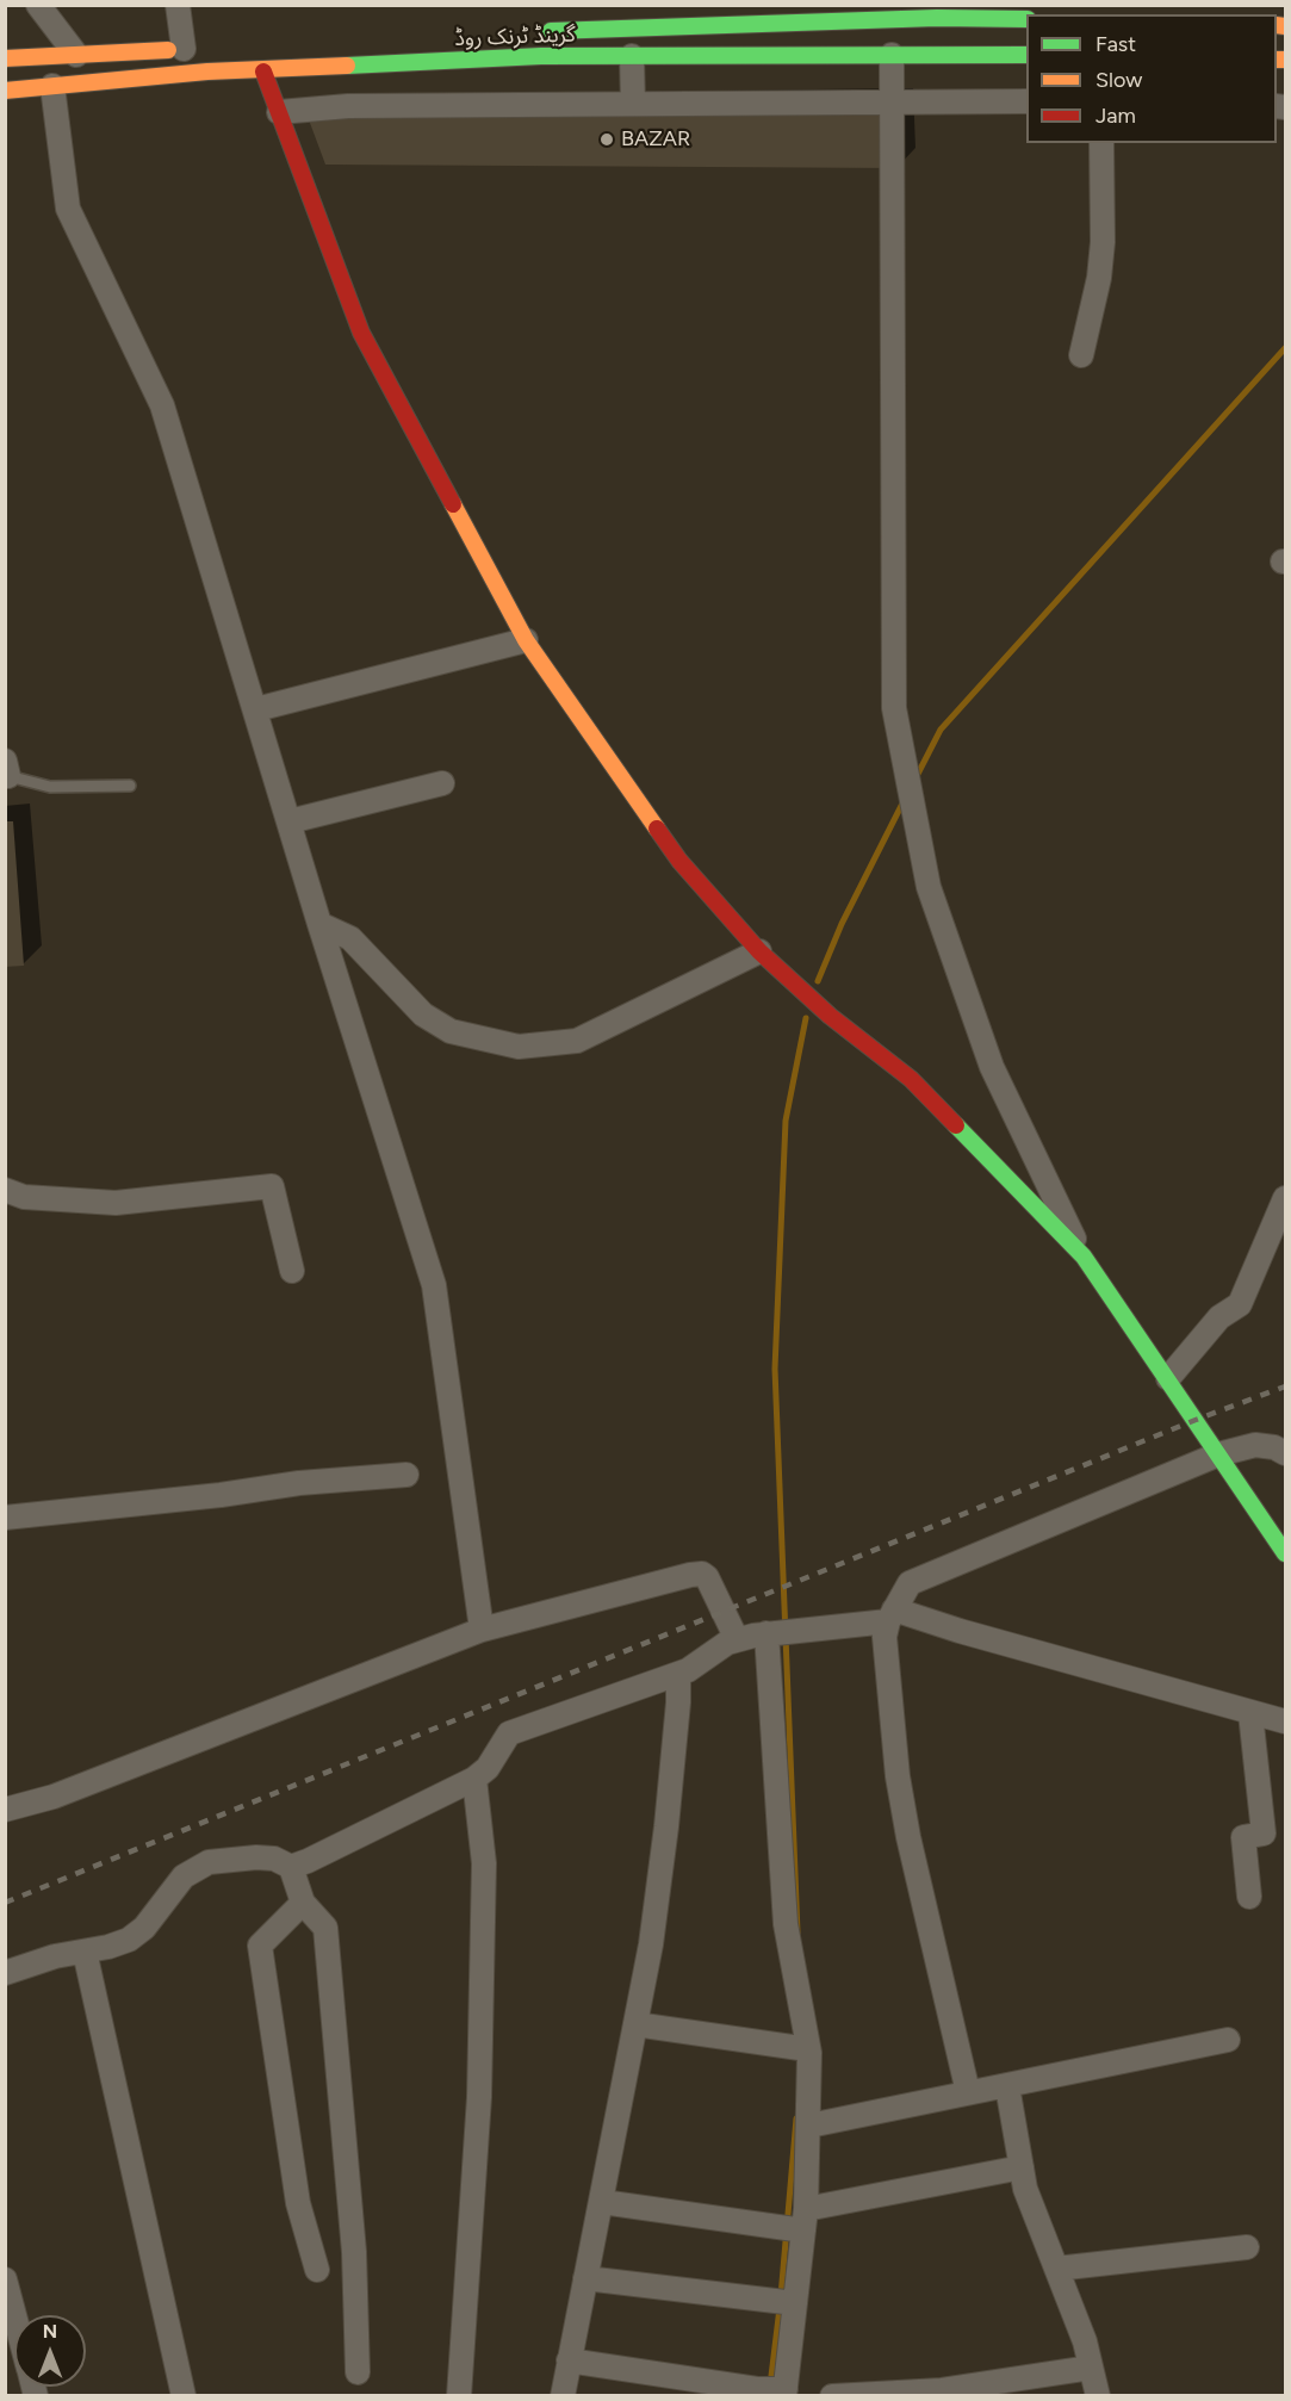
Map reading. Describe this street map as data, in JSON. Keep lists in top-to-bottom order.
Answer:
{
  "streets": {
    "main road": ["گرینڈ ٹرنک روڈ"]
  },
  "places": ["BAZAR"],
  "legend": ["Fast", "Slow", "Jam"],
  "north": "top"
}
